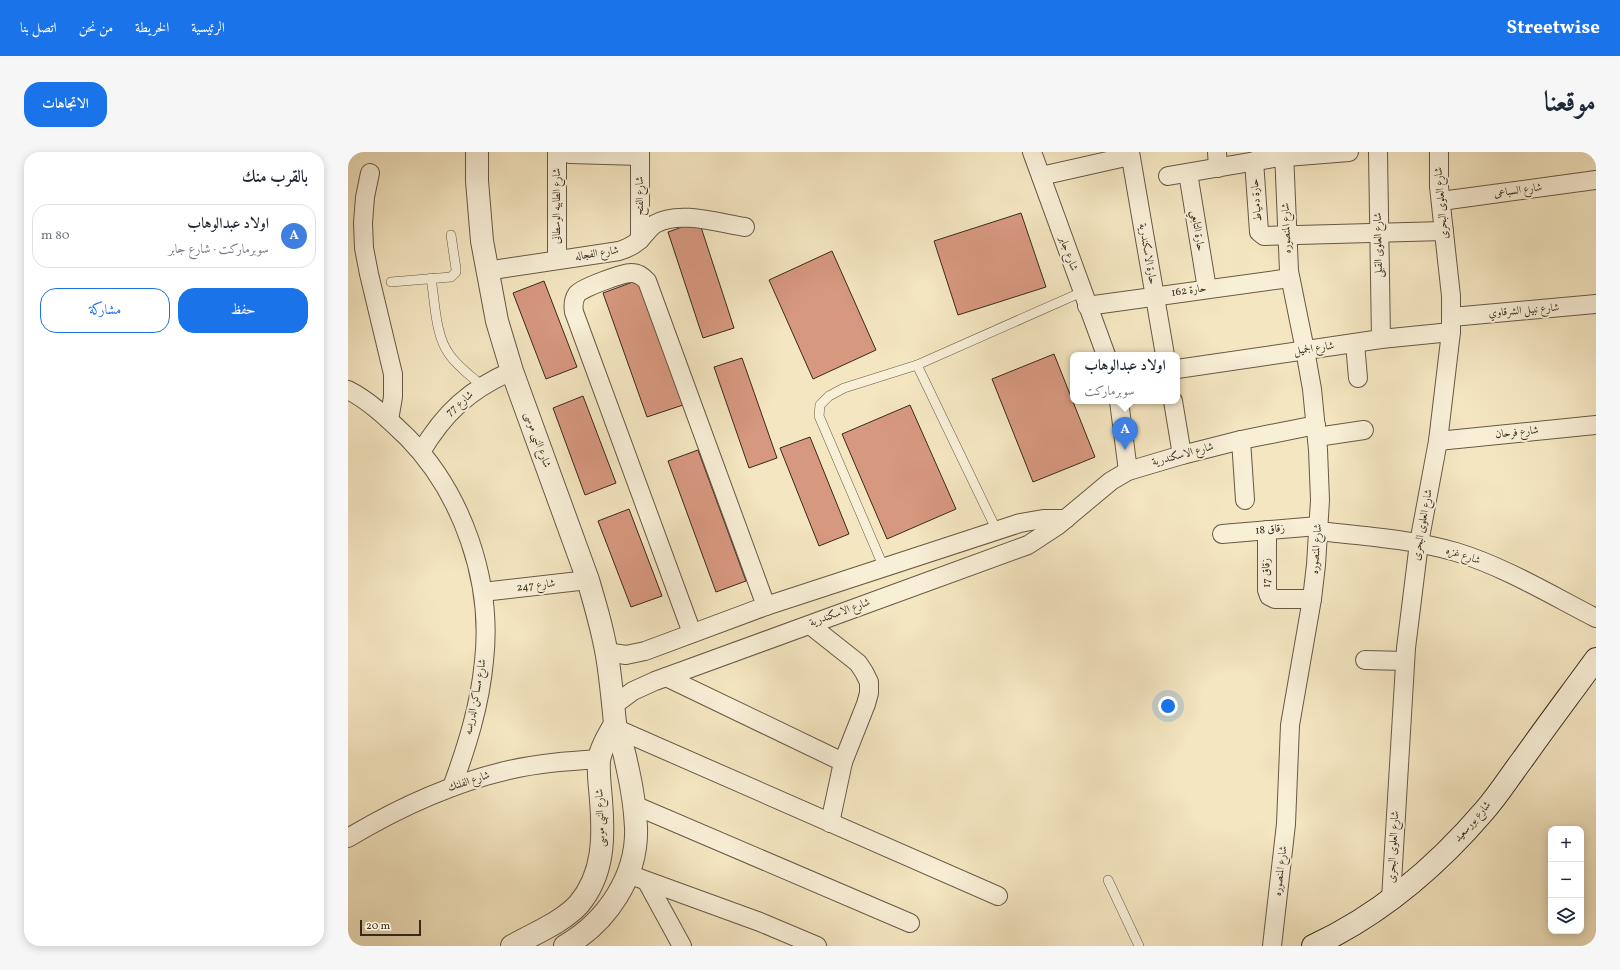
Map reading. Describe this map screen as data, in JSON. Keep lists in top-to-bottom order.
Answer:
{
  "streets": {
    "street": [
      "شارع السباعى",
      "شارع الفتح",
      "حارة دمياط",
      "شارع العلوى البحرى",
      "شارع الطابيه الوسطانى",
      "شارع المنصوره",
      "حارة التابعي",
      "شارع العلوى القبلى",
      "شارع الفجاله",
      "شارع جابر",
      "حارة الاسكندرية",
      "حارة 162",
      "شارع نبيل الشرقاوي",
      "شارع الجميل",
      "شارع 77",
      "شارع فرحان",
      "شارع النبى موسى",
      "شارع الاسكندرية",
      "زقاق 18",
      "شارع غزه",
      "زقاق 17",
      "شارع 247",
      "شارع مساكن الدريسه",
      "شارع الفلنك",
      "شارع بورسعيد"
    ]
  },
  "crossings": [
    ["شارع السباعى", "شارع العلوى البحرى"],
    ["شارع الفتح", "شارع الفجاله"],
    ["حارة دمياط", "شارع المنصوره"],
    ["شارع العلوى البحرى", "شارع نبيل الشرقاوي"],
    ["شارع العلوى البحرى", "شارع الجميل"],
    ["شارع العلوى البحرى", "شارع فرحان"],
    ["شارع العلوى البحرى", "شارع غزه"],
    ["شارع العلوى البحرى", "شارع بورسعيد"],
    ["شارع الطابيه الوسطانى", "شارع الفجاله"],
    ["شارع المنصوره", "حارة 162"],
    ["شارع المنصوره", "شارع الجميل"],
    ["شارع المنصوره", "شارع الاسكندرية"],
    ["شارع المنصوره", "زقاق 18"],
    ["شارع المنصوره", "شارع غزه"],
    ["شارع المنصوره", "زقاق 17"],
    ["حارة التابعي", "حارة 162"],
    ["شارع العلوى القبلى", "شارع الجميل"],
    ["شارع الفجاله", "شارع النبى موسى"],
    ["شارع جابر", "حارة 162"],
    ["حارة الاسكندرية", "حارة 162"],
    ["شارع نبيل الشرقاوي", "شارع الجميل"],
    ["شارع 77", "شارع النبى موسى"],
    ["شارع 77", "شارع مساكن الدريسه"],
    ["شارع النبى موسى", "شارع الاسكندرية"],
    ["شارع النبى موسى", "شارع 247"],
    ["شارع النبى موسى", "شارع الفلنك"],
    ["زقاق 18", "شارع غزه"],
    ["زقاق 18", "زقاق 17"],
    ["شارع 247", "شارع مساكن الدريسه"],
    ["شارع مساكن الدريسه", "شارع الفلنك"]
  ],
  "scale_bar": "20 m",
  "page": {
    "header": "Streetwise",
    "nav": [
      "الرئيسية",
      "الخريطة",
      "من نحن",
      "اتصل بنا"
    ],
    "title": "موقعنا",
    "buttons": [
      "الاتجاهات",
      ["حفظ", "مشاركة"]
    ],
    "heading": "بالقرب منك",
    "list": [
      {
        "mark": "A",
        "name": "اولاد عبدالوهاب",
        "note": "سوبرماركت · شارع جابر",
        "value": "80 m"
      }
    ],
    "popup": ["اولاد عبدالوهاب", "سوبرماركت"],
    "pins": "A",
    "map_buttons": ["+", "−"],
    "scale": "20 m"
  }
}
